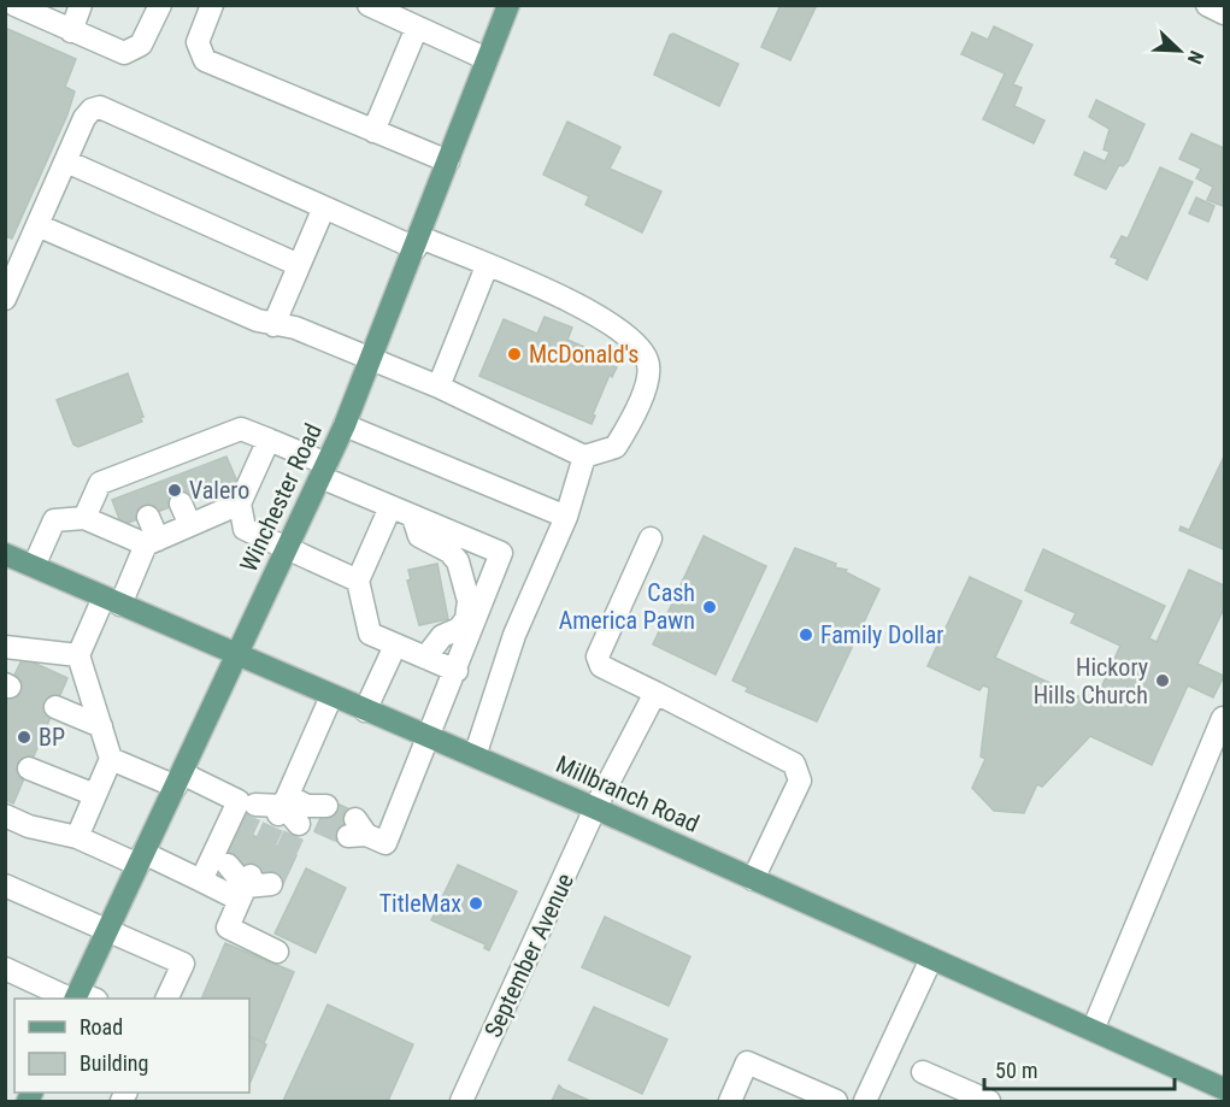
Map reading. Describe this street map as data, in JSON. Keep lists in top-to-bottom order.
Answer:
{
  "streets": {
    "main road": ["Winchester Road", "Millbranch Road"],
    "street": ["September Avenue"]
  },
  "crossings": [
    ["Winchester Road", "Millbranch Road"],
    ["Millbranch Road", "September Avenue"]
  ],
  "places": [
    "McDonald's",
    "Valero",
    "Cash America Pawn",
    "Family Dollar",
    "Hickory Hills Church",
    "BP",
    "TitleMax"
  ],
  "legend": ["Road", "Building"],
  "scale_bar": "50 m",
  "north": "bottom right"
}
